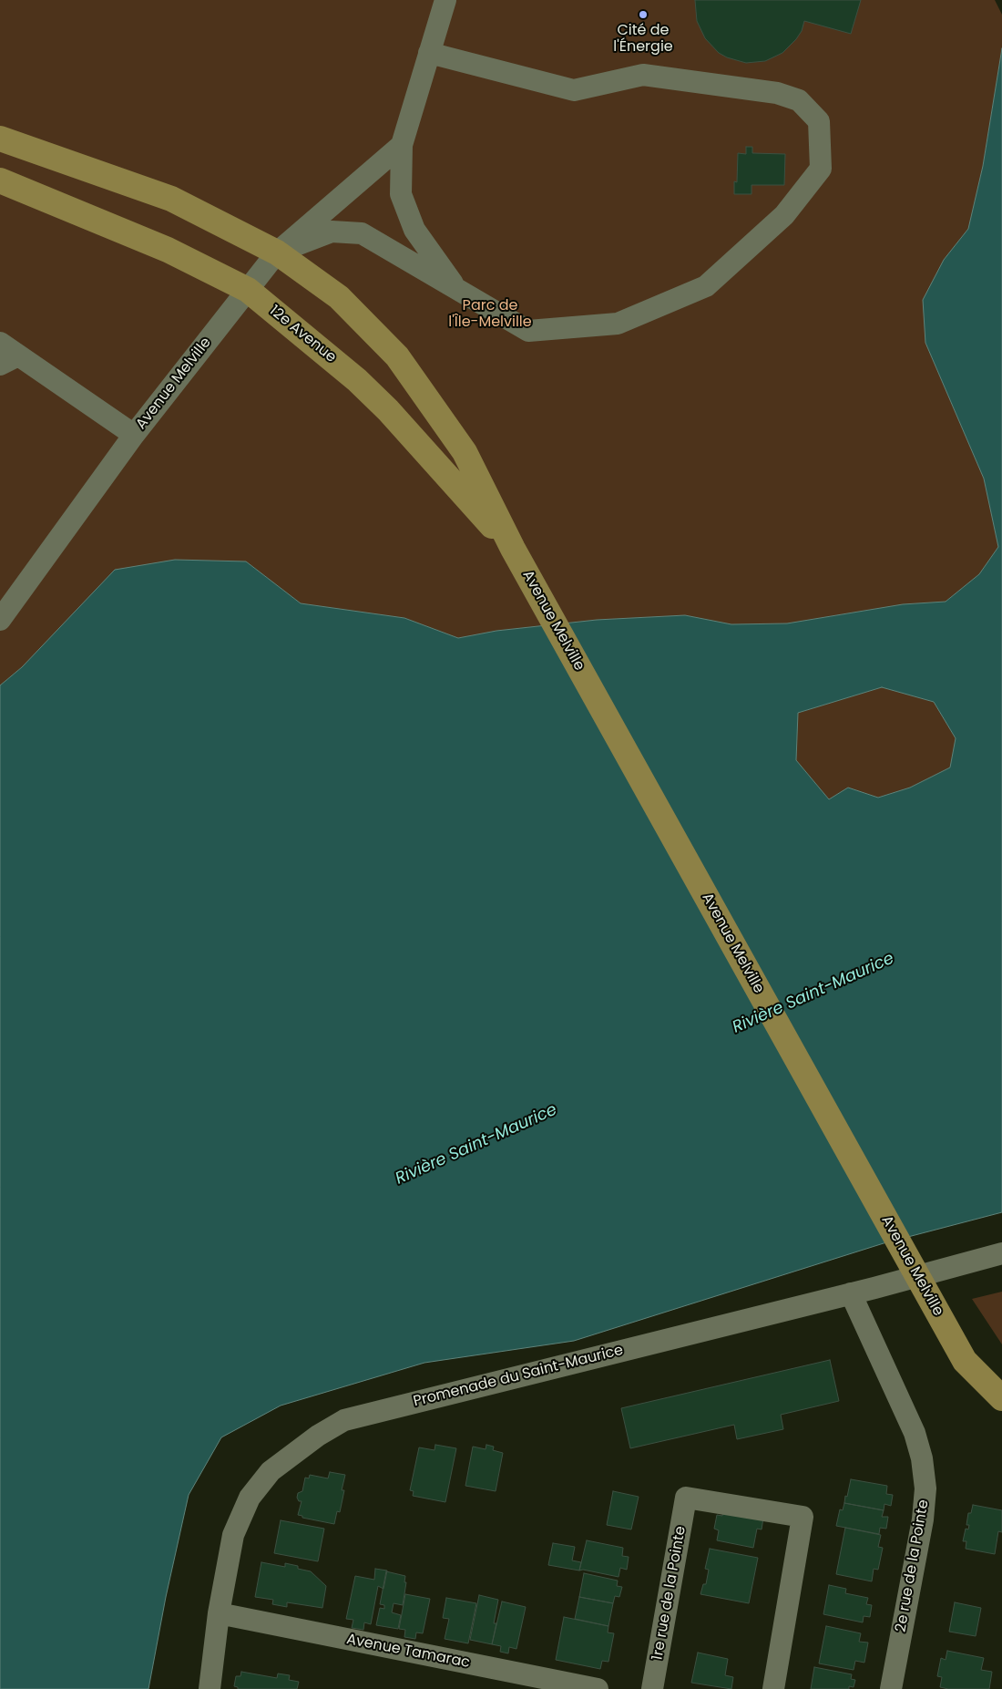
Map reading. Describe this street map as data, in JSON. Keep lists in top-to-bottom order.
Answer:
{
  "streets": {
    "main road": ["12e Avenue", "Avenue Melville"],
    "street": [
      "Promenade du Saint-Maurice",
      "2e rue de la Pointe",
      "1re rue de la Pointe",
      "Avenue Tamarac"
    ]
  },
  "crossings": [
    ["12e Avenue", "Avenue Melville"],
    ["Promenade du Saint-Maurice", "2e rue de la Pointe"],
    ["Promenade du Saint-Maurice", "Avenue Tamarac"]
  ],
  "water": ["Rivière Saint-Maurice"],
  "parks": ["Parc de l'Île-Melville"],
  "places": ["Cité de l'Énergie"]
}
